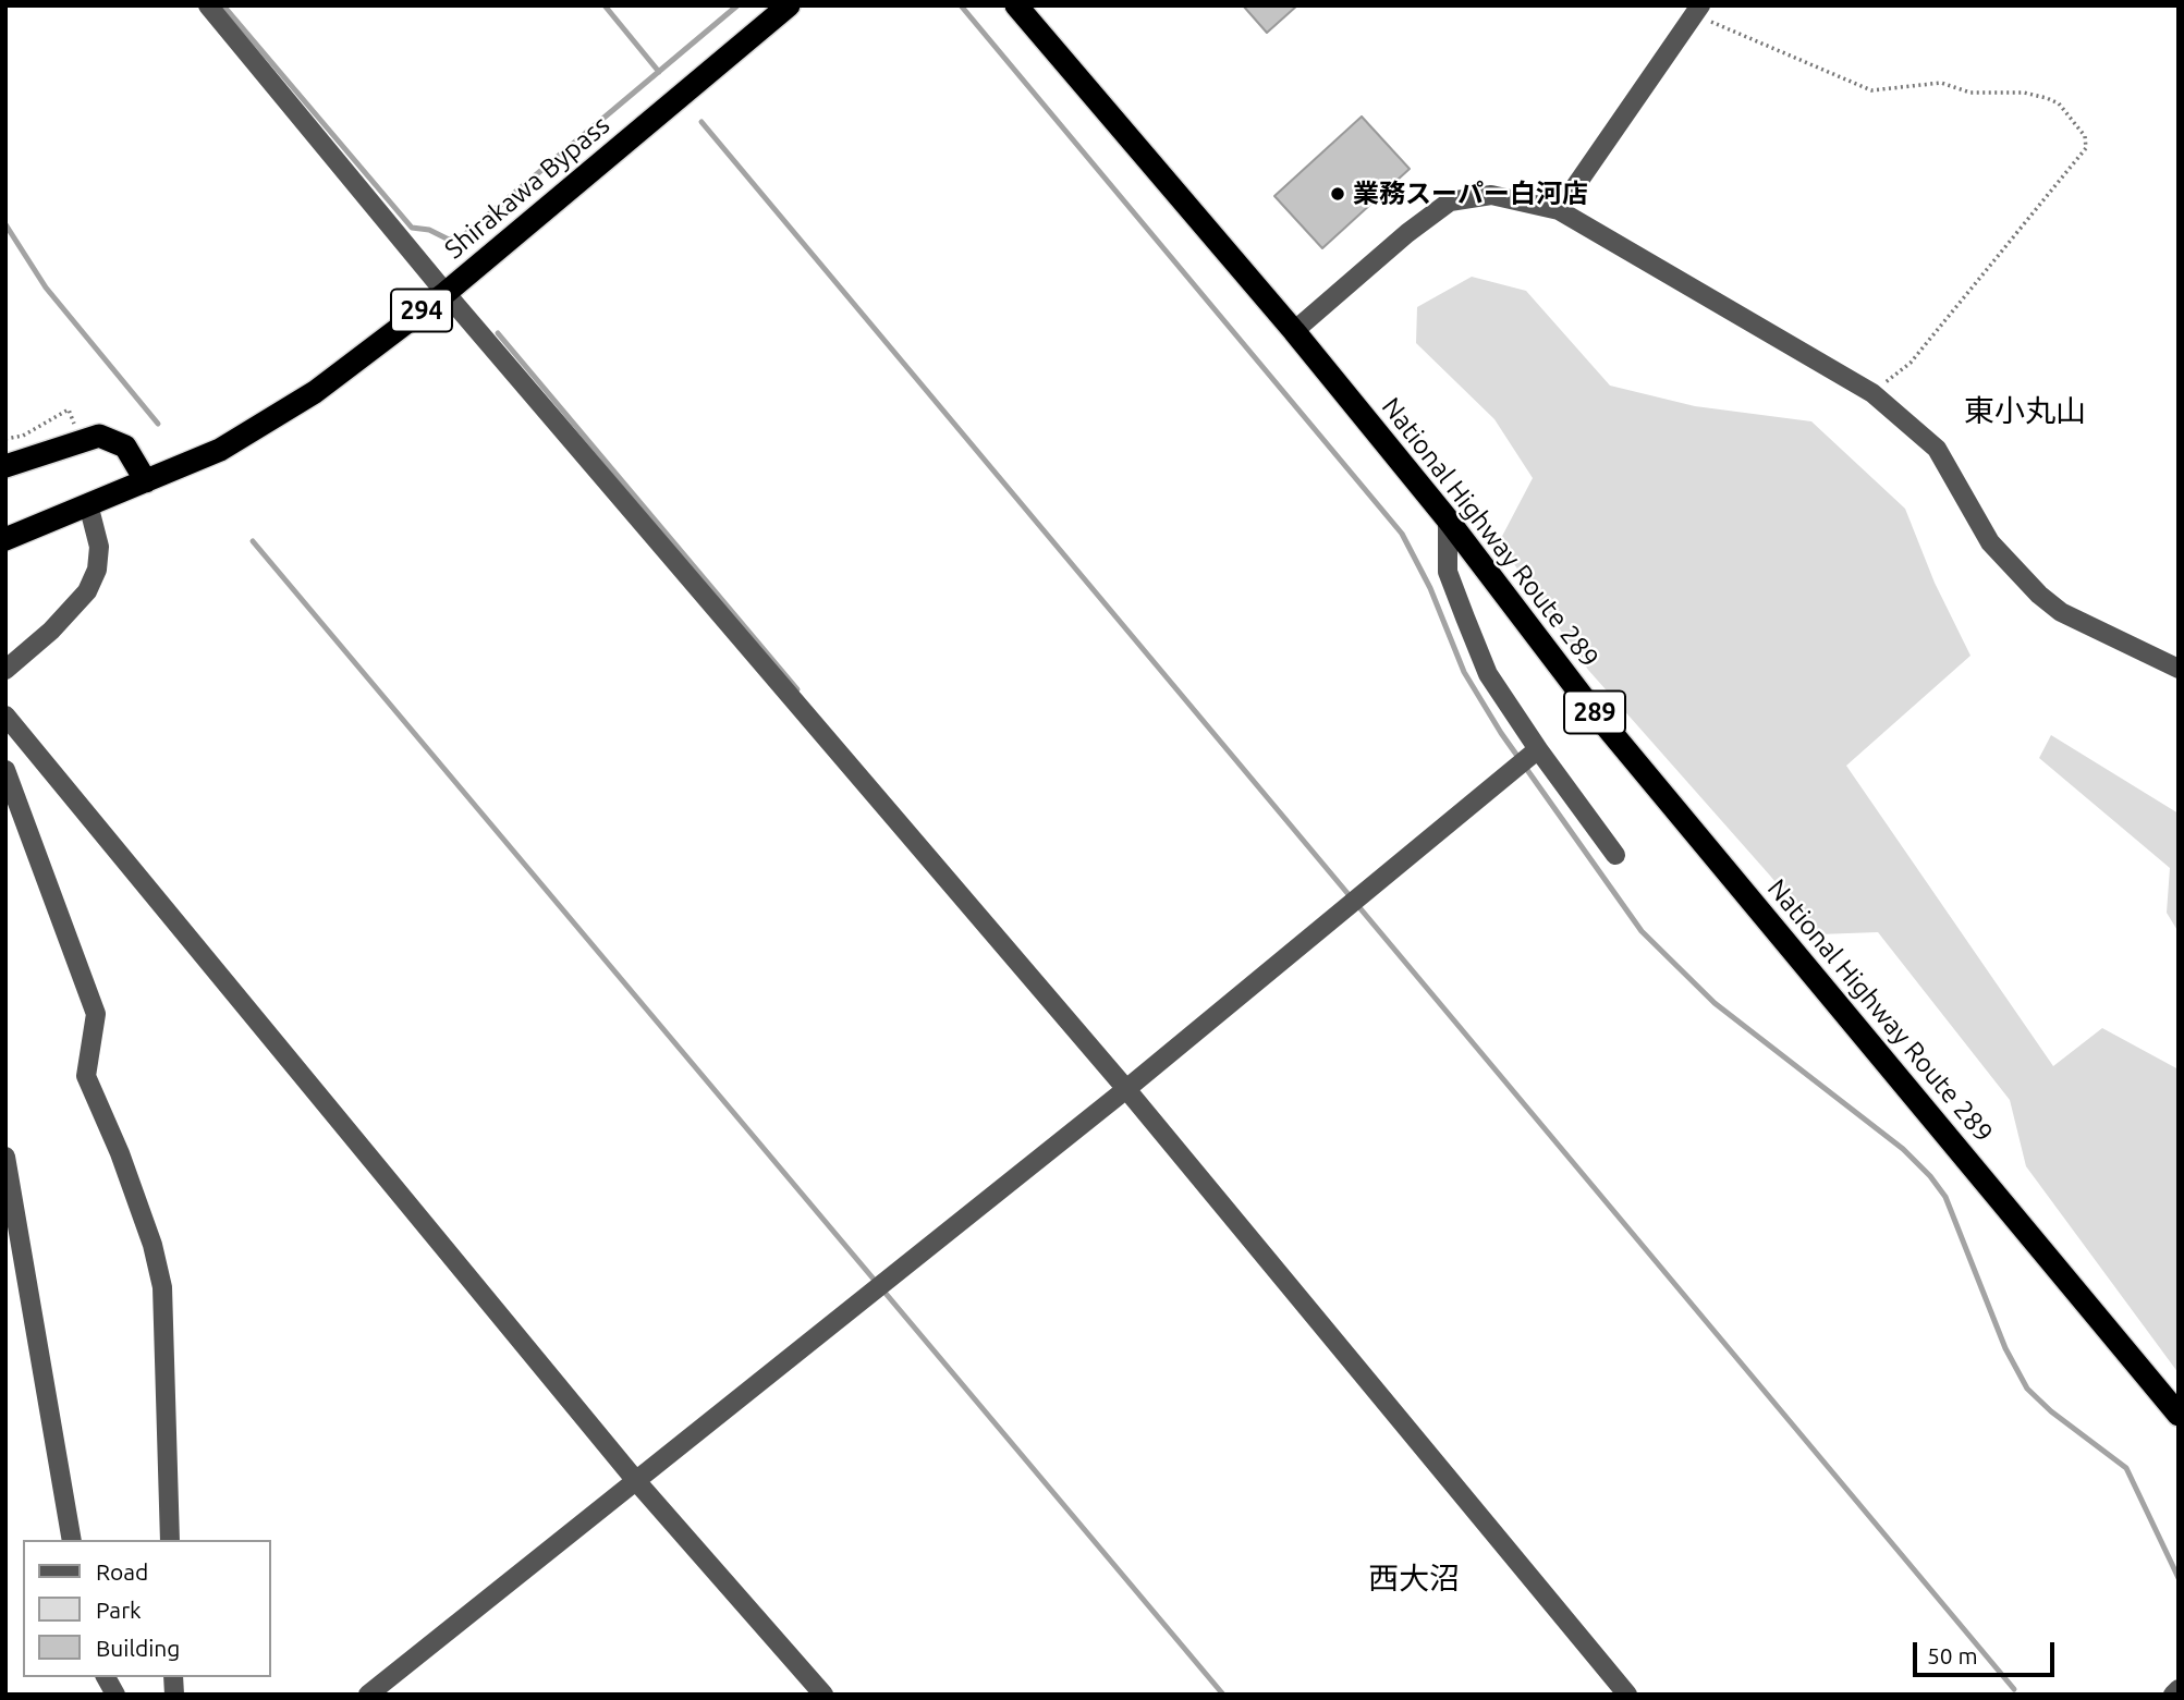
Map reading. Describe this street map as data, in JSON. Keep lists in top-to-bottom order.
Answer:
{
  "streets": {
    "highway": [
      "Shirakawa Bypass",
      "294",
      "National Highway Route 289",
      "289"
    ]
  },
  "districts": ["東小丸山", "西大沼"],
  "places": ["業務スーパー白河店"],
  "legend": ["Road", "Park", "Building"],
  "scale_bar": "50 m"
}
